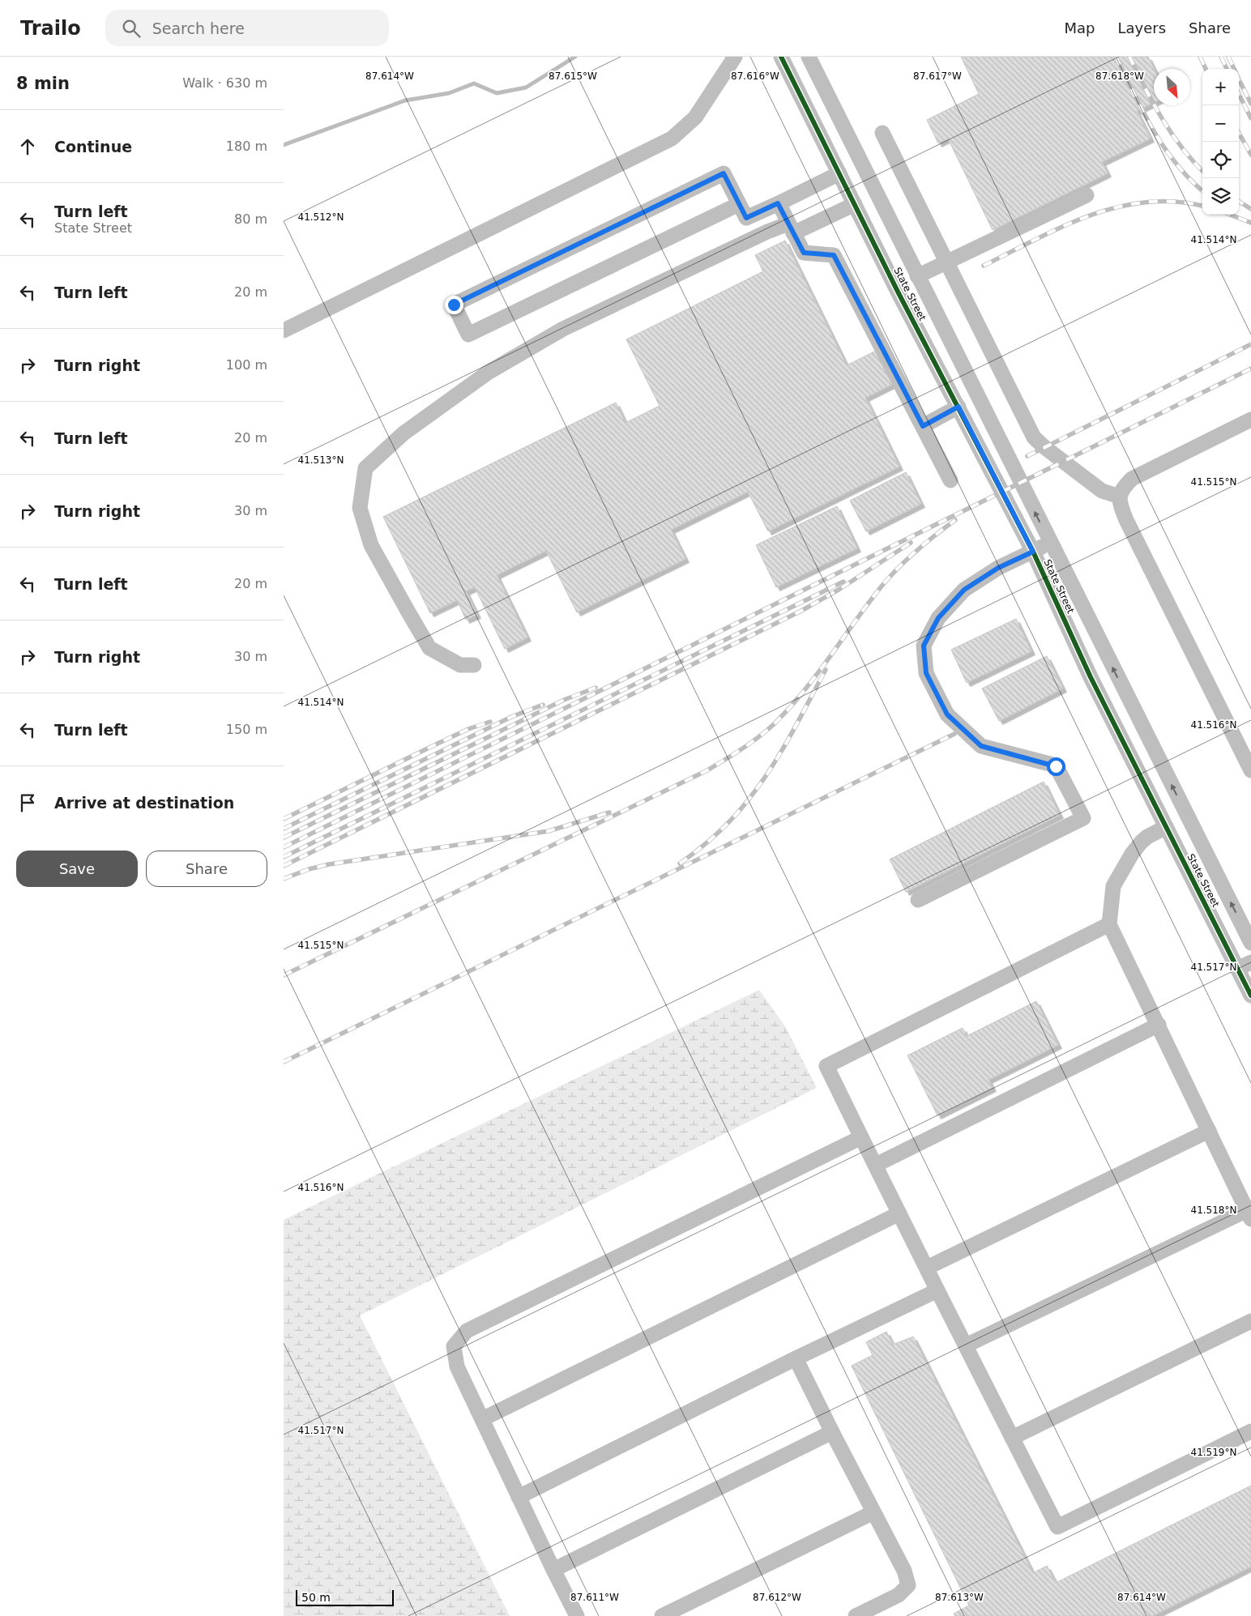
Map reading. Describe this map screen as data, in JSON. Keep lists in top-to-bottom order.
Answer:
{
  "streets": {
    "street": ["State Street"]
  },
  "scale_bar": "50 m",
  "north": "bottom right",
  "page": {
    "header": "Trailo",
    "search": "Search here",
    "nav": ["Map", "Layers", "Share"],
    "heading": ["8 min", "Walk · 630 m"],
    "map_buttons": ["+", "−"],
    "list": [
      ["Continue", "180 m"],
      ["Turn left", "State Street", "80 m"],
      ["Turn left", "20 m"],
      ["Turn right", "100 m"],
      ["Turn left", "20 m"],
      ["Turn right", "30 m"],
      ["Turn left", "20 m"],
      ["Turn right", "30 m"],
      ["Turn left", "150 m"],
      "Arrive at destination"
    ],
    "buttons": ["Save", "Share"],
    "scale": "50 m"
  },
  "coordinates": [
    "87.614°W",
    "87.615°W",
    "87.616°W",
    "87.617°W",
    "87.618°W",
    "41.512°N",
    "41.514°N",
    "41.513°N",
    "41.515°N",
    "41.516°N",
    "41.517°N",
    "41.518°N",
    "41.519°N",
    "87.611°W",
    "87.612°W",
    "87.613°W"
  ]
}
